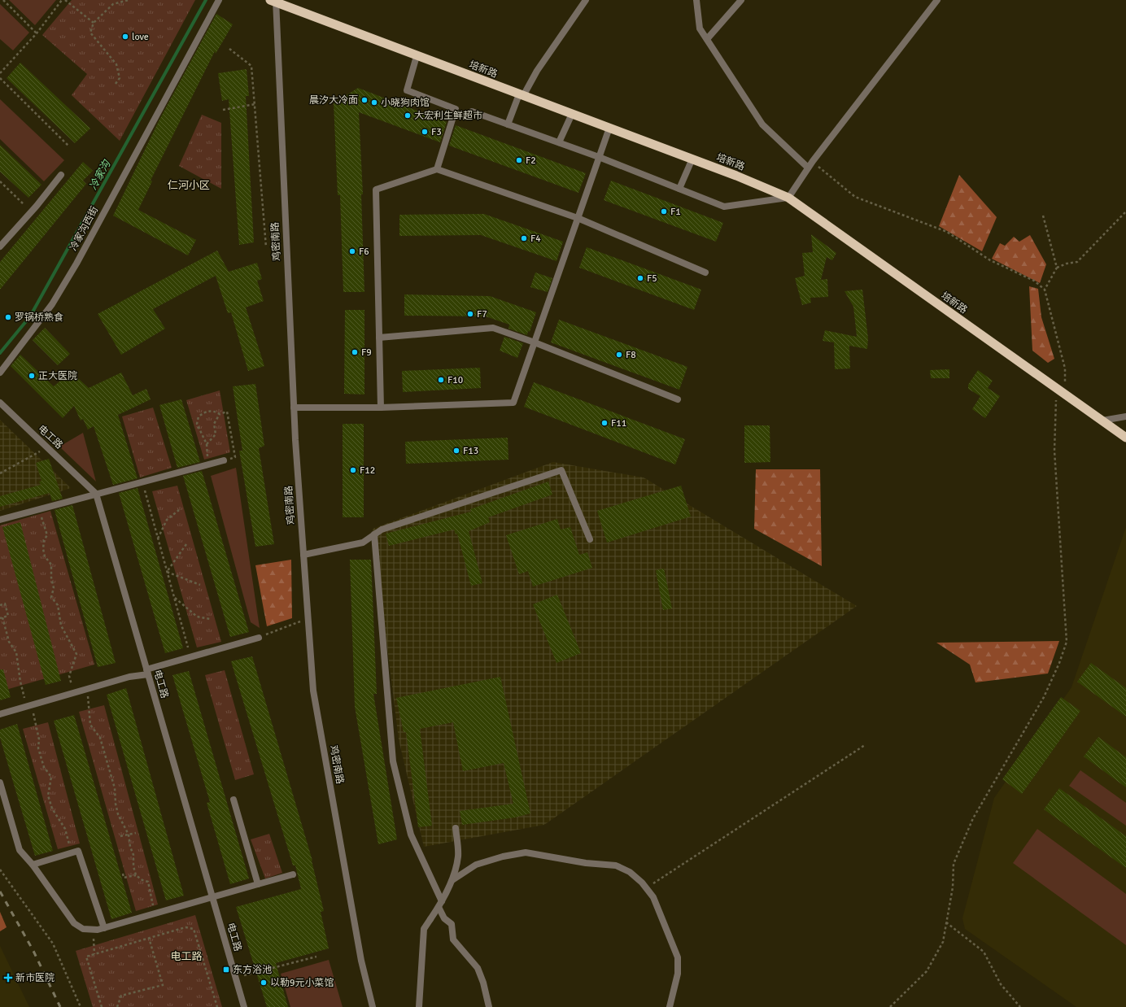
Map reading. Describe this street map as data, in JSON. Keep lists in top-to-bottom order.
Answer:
{
  "streets": {
    "highway": ["培新路"],
    "street": ["冷家沟西街", "鸡密南路", "电工路"]
  },
  "crossings": [
    ["培新路", "鸡密南路"]
  ],
  "districts": ["仁河小区", "电工路"],
  "water": ["冷家沟"],
  "places": {
    "other": [
      "love",
      "晨汐大冷面",
      "小晓狗肉馆",
      "大宏利生鲜超市",
      "F3",
      "F2",
      "F1",
      "F4",
      "F6",
      "F5",
      "F7",
      "罗锅桥熟食",
      "F9",
      "F8",
      "正大医院",
      "F10",
      "F11",
      "F13",
      "F12",
      "以勒9元小菜馆"
    ],
    "transit": ["东方浴池"],
    "health": ["新市医院"]
  }
}
